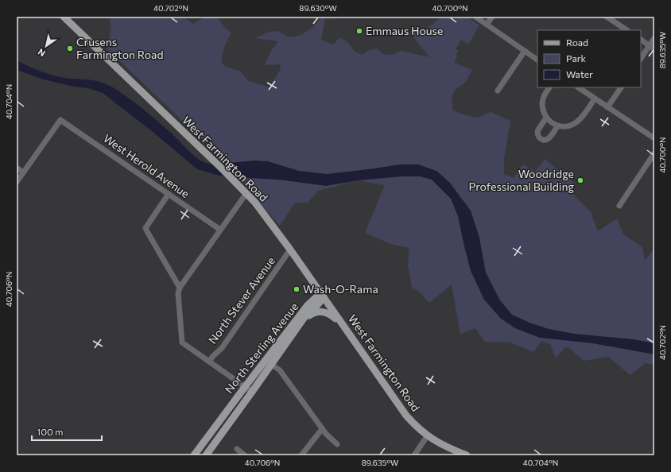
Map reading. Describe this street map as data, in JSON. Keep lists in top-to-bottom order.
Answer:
{
  "streets": {
    "main road": ["West Farmington Road", "North Sterling Avenue"],
    "street": ["West Herold Avenue", "North Stever Avenue"]
  },
  "crossings": [
    ["West Farmington Road", "North Stever Avenue"],
    ["West Farmington Road", "North Sterling Avenue"]
  ],
  "places": [
    "Emmaus House",
    "Crusens Farmington Road",
    "Woodridge Professional Building",
    "Wash-O-Rama"
  ],
  "legend": ["Road", "Park", "Water"],
  "scale_bar": "100 m",
  "north": "bottom left",
  "coordinates": [
    "40.702°N",
    "89.630°W",
    "40.700°N",
    "89.635°W",
    "40.704°N",
    "40.706°N"
  ]
}
